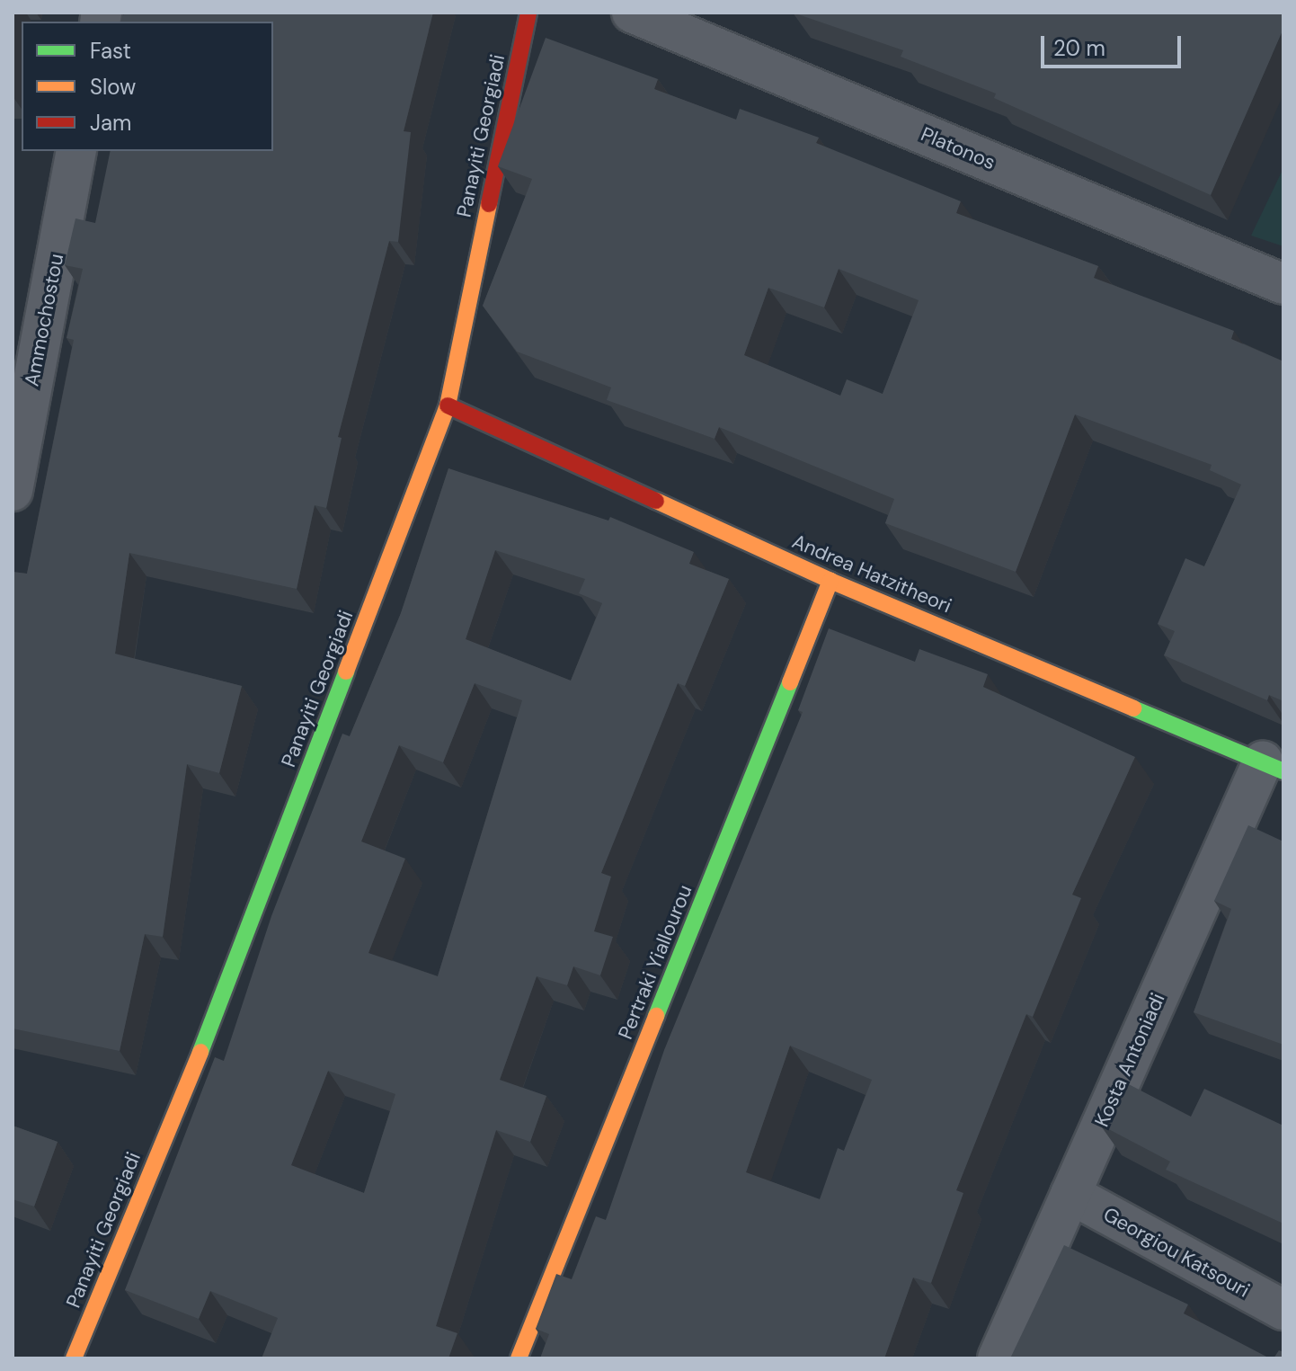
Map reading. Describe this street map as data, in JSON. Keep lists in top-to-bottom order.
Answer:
{
  "streets": {
    "street": [
      "Panayiti Georgiadi",
      "Platonos",
      "Ammochostou",
      "Andrea Hatzitheori",
      "Pertraki Yiallourou",
      "Kosta Antoniadi",
      "Georgiou Katsouri"
    ]
  },
  "crossings": [
    ["Panayiti Georgiadi", "Andrea Hatzitheori"],
    ["Andrea Hatzitheori", "Pertraki Yiallourou"],
    ["Andrea Hatzitheori", "Kosta Antoniadi"],
    ["Kosta Antoniadi", "Georgiou Katsouri"]
  ],
  "legend": ["Fast", "Slow", "Jam"],
  "scale_bar": "20 m"
}
